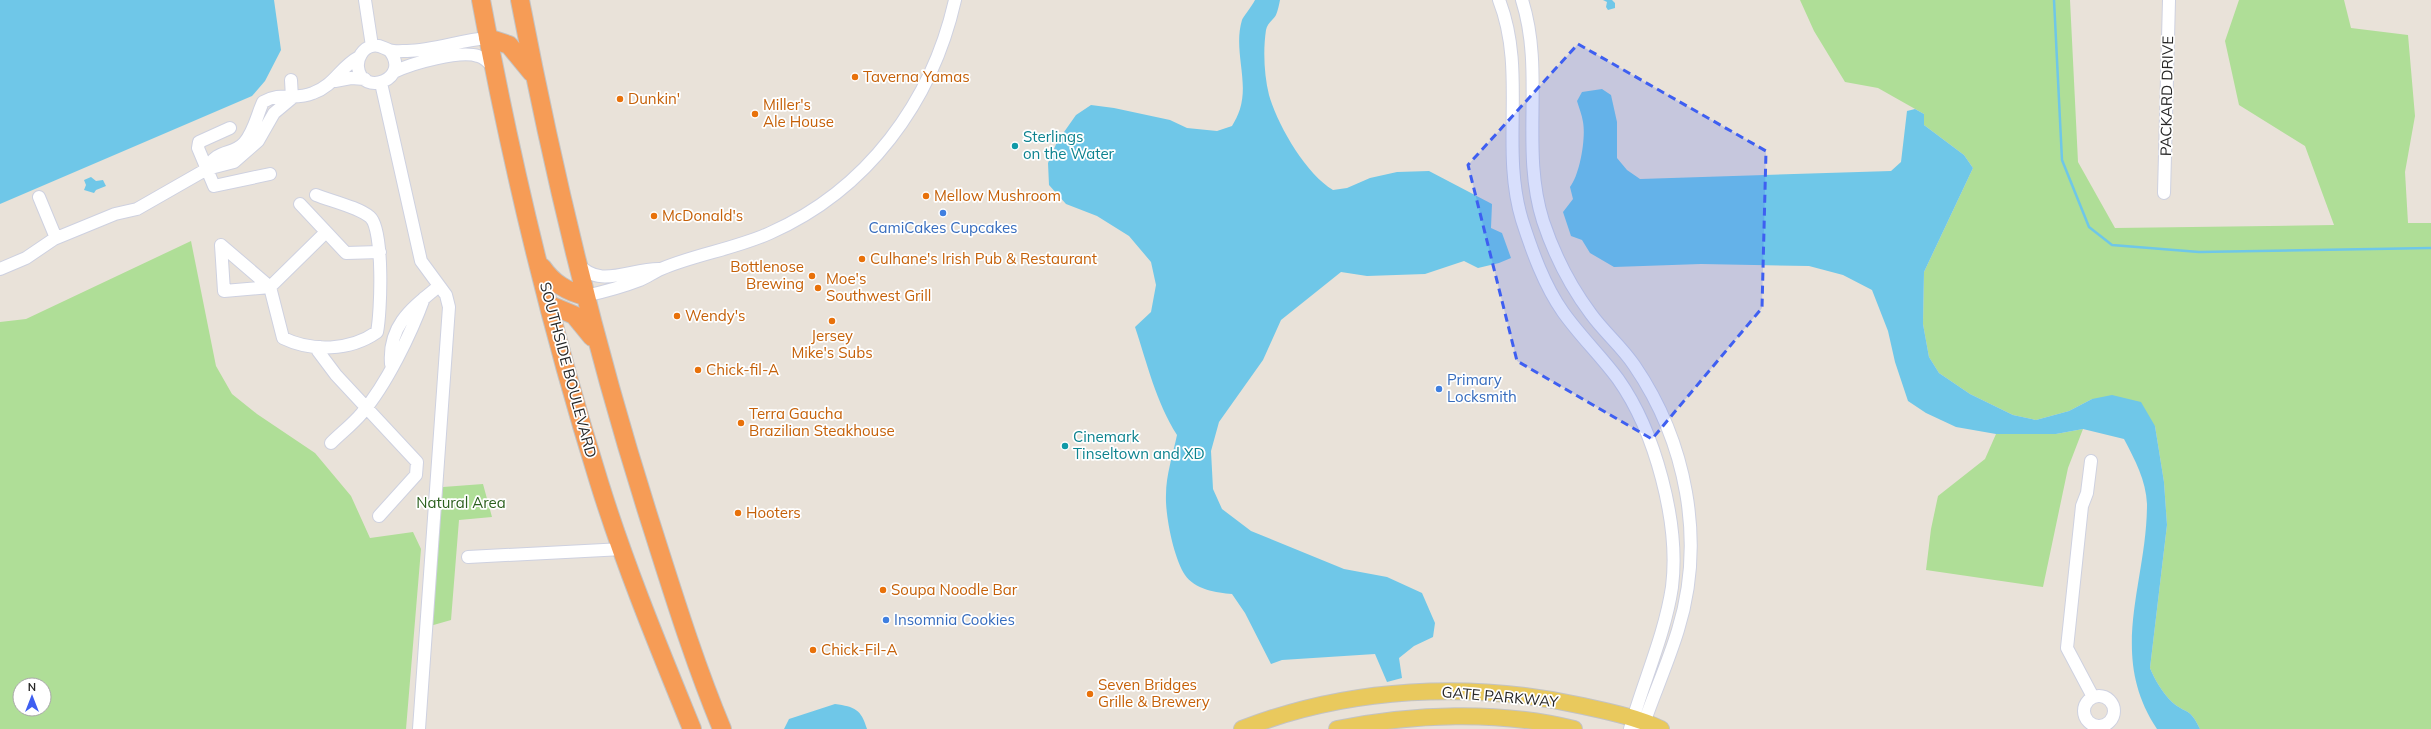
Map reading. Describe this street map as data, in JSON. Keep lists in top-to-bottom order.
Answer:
{
  "streets": {
    "highway": ["SOUTHSIDE BOULEVARD"],
    "main road": ["GATE PARKWAY"],
    "street": ["PACKARD DRIVE"]
  },
  "parks": ["Natural Area"],
  "places": [
    "Taverna Yamas",
    "Dunkin'",
    "Miller's Ale House",
    "Sterlings on the Water",
    "Mellow Mushroom",
    "CamiCakes Cupcakes",
    "McDonald's",
    "Culhane's Irish Pub & Restaurant",
    "Bottlenose Brewing",
    "Moe's Southwest Grill",
    "Wendy's",
    "Jersey Mike's Subs",
    "Chick-fil-A",
    "Primary Locksmith",
    "Terra Gaucha Brazilian Steakhouse",
    "Cinemark Tinseltown and XD",
    "Hooters",
    "Soupa Noodle Bar",
    "Insomnia Cookies",
    "Chick-Fil-A",
    "Seven Bridges Grille & Brewery"
  ],
  "north": "top"
}
